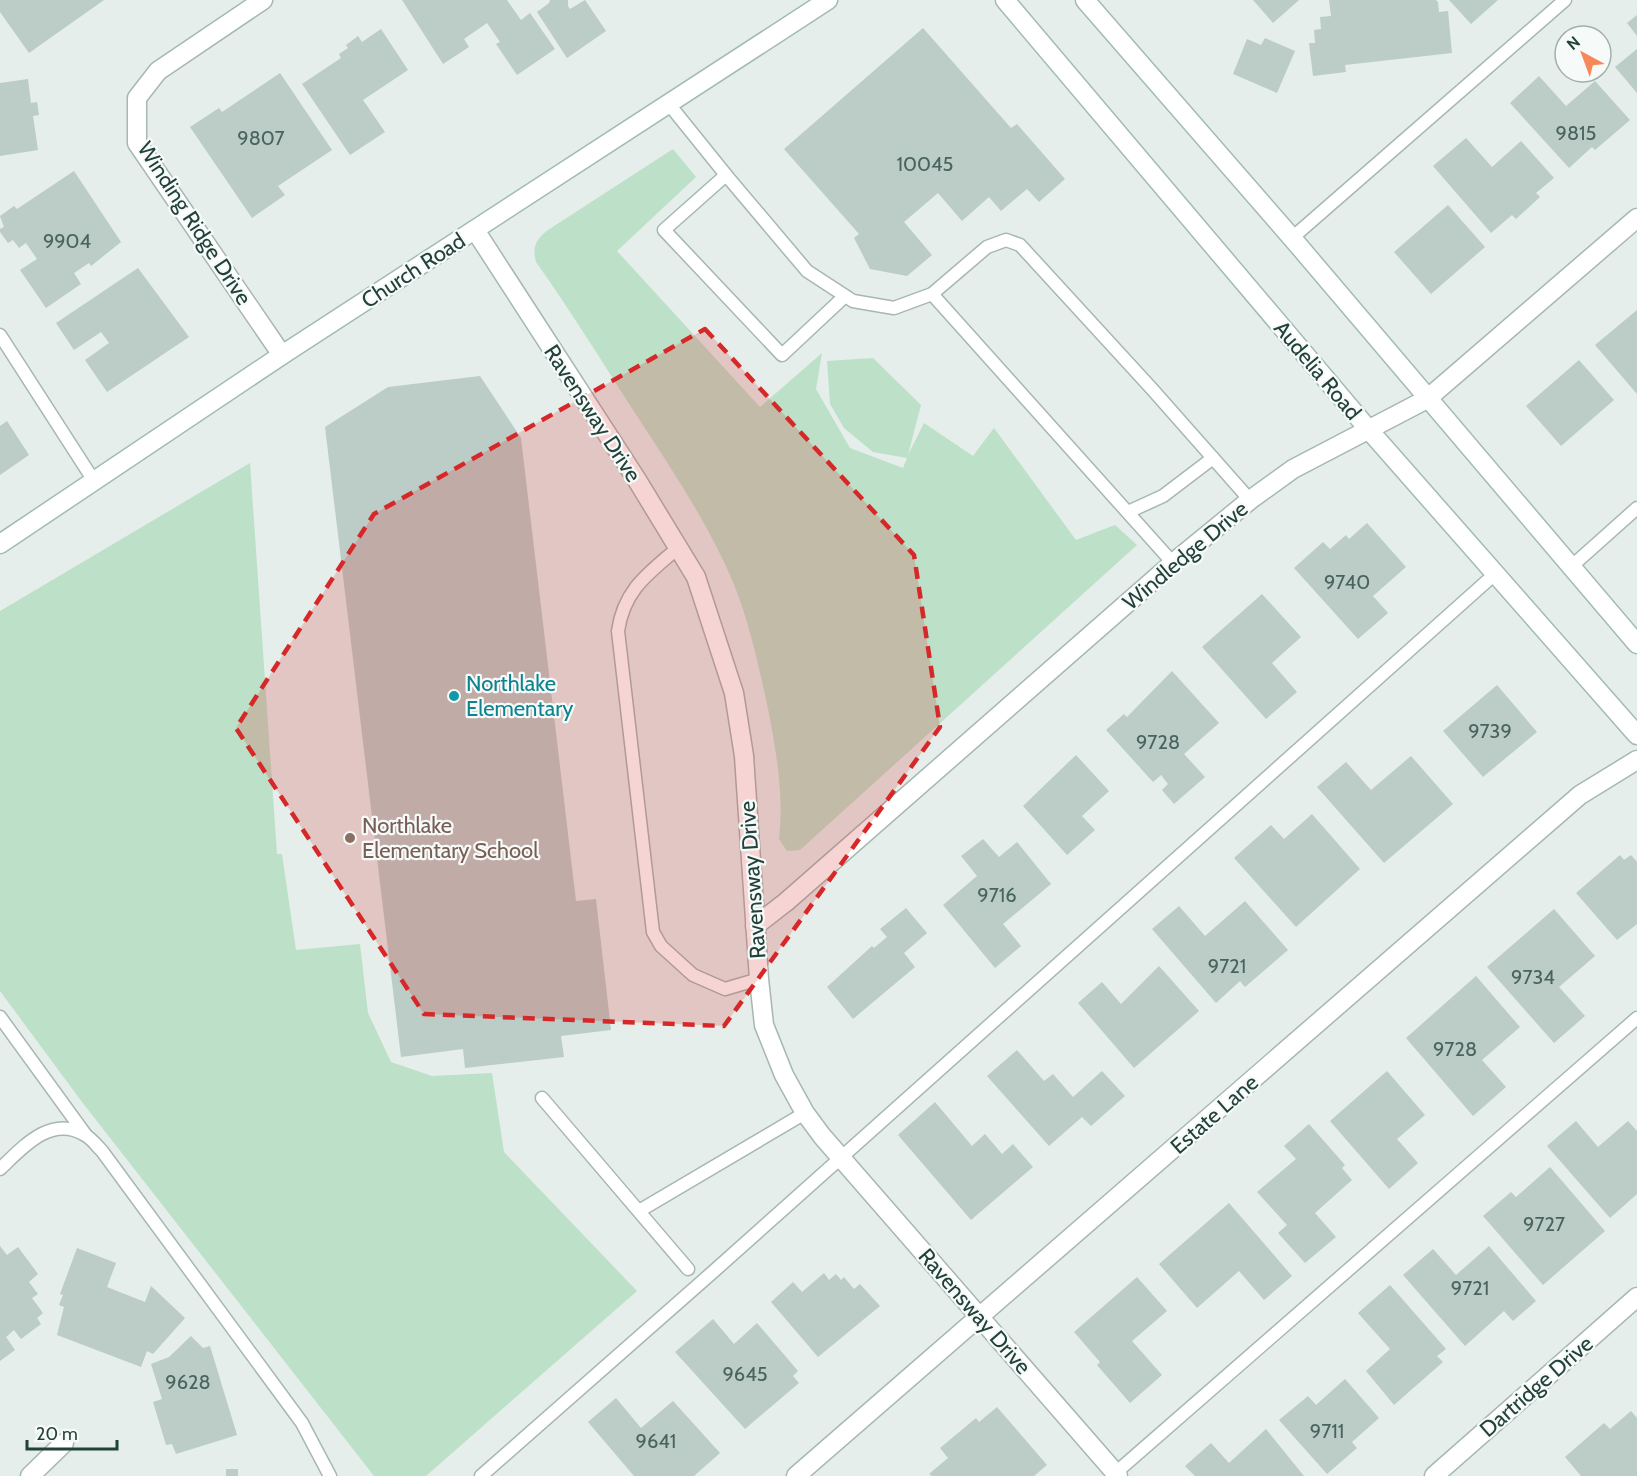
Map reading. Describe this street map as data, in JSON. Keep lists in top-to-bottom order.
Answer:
{
  "streets": {
    "street": [
      "Winding Ridge Drive",
      "Church Road",
      "Audelia Road",
      "Ravensway Drive",
      "Windledge Drive",
      "Estate Lane",
      "Dartridge Drive"
    ]
  },
  "crossings": [
    ["Winding Ridge Drive", "Church Road"],
    ["Church Road", "Ravensway Drive"],
    ["Audelia Road", "Windledge Drive"],
    ["Ravensway Drive", "Windledge Drive"],
    ["Ravensway Drive", "Estate Lane"]
  ],
  "places": ["Northlake Elementary", "Northlake Elementary School"],
  "house_numbers": [
    "9815",
    "9807",
    "10045",
    "9904",
    "9740",
    "9739",
    "9728",
    "9716",
    "9721",
    "9734",
    "9728",
    "9727",
    "9721",
    "9645",
    "9628",
    "9711",
    "9641"
  ],
  "scale_bar": "20 m",
  "north": "top left"
}
